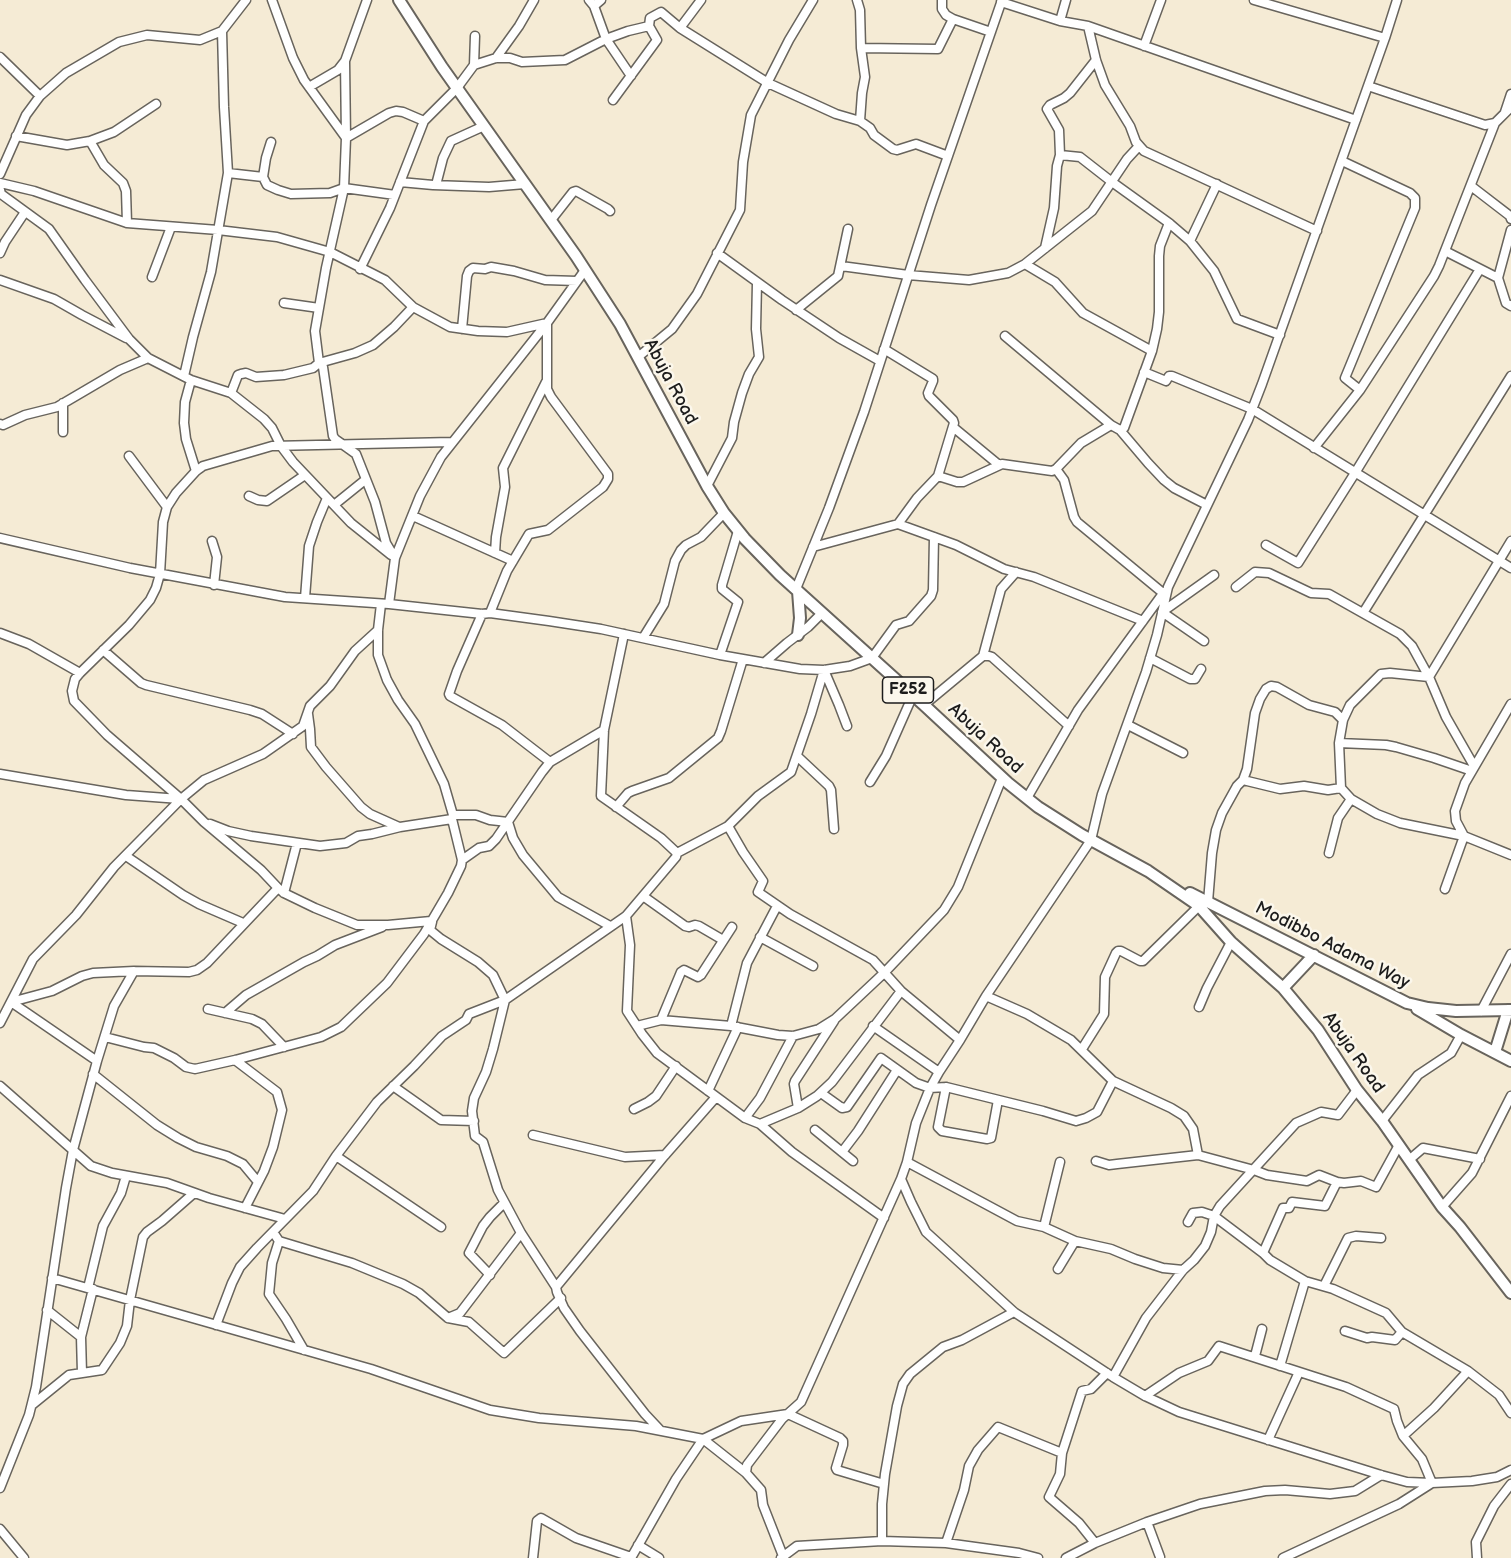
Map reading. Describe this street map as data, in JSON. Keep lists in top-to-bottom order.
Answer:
{
  "streets": {
    "main road": ["Abuja Road", "F252", "Modibbo Adama Way"]
  },
  "crossings": [
    ["Abuja Road", "Modibbo Adama Way"]
  ]
}
